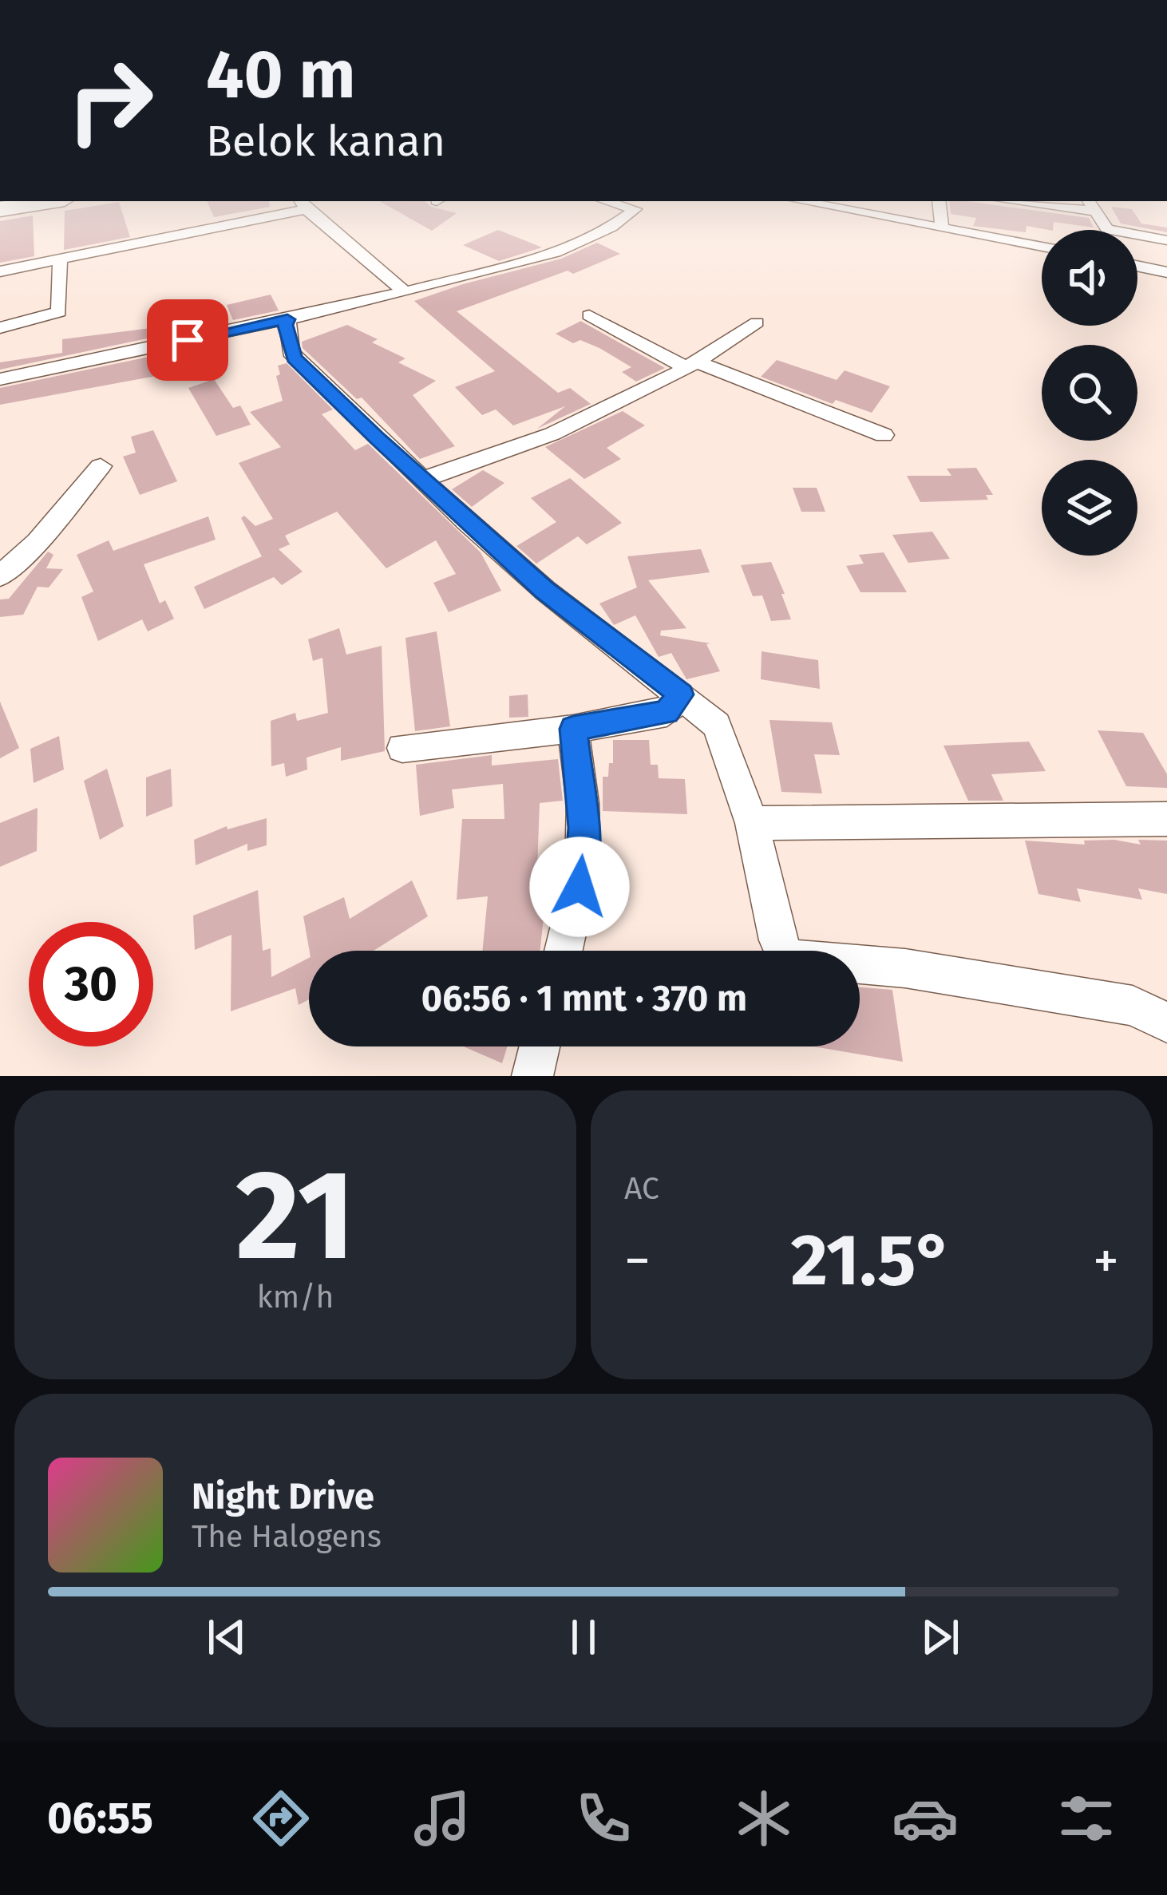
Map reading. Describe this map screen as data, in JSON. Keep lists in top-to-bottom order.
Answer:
{
  "page": {
    "turn": ["40 m", "Belok kanan"],
    "limit": "30",
    "trip": "06:56 · 1 mnt · 370 m",
    "tile": [
      ["21", "km/h"],
      "AC"
    ],
    "heat": ["−", "21.5°", "+"],
    "song": ["Night Drive", "The Halogens"],
    "tabs": "06:55"
  }
}
